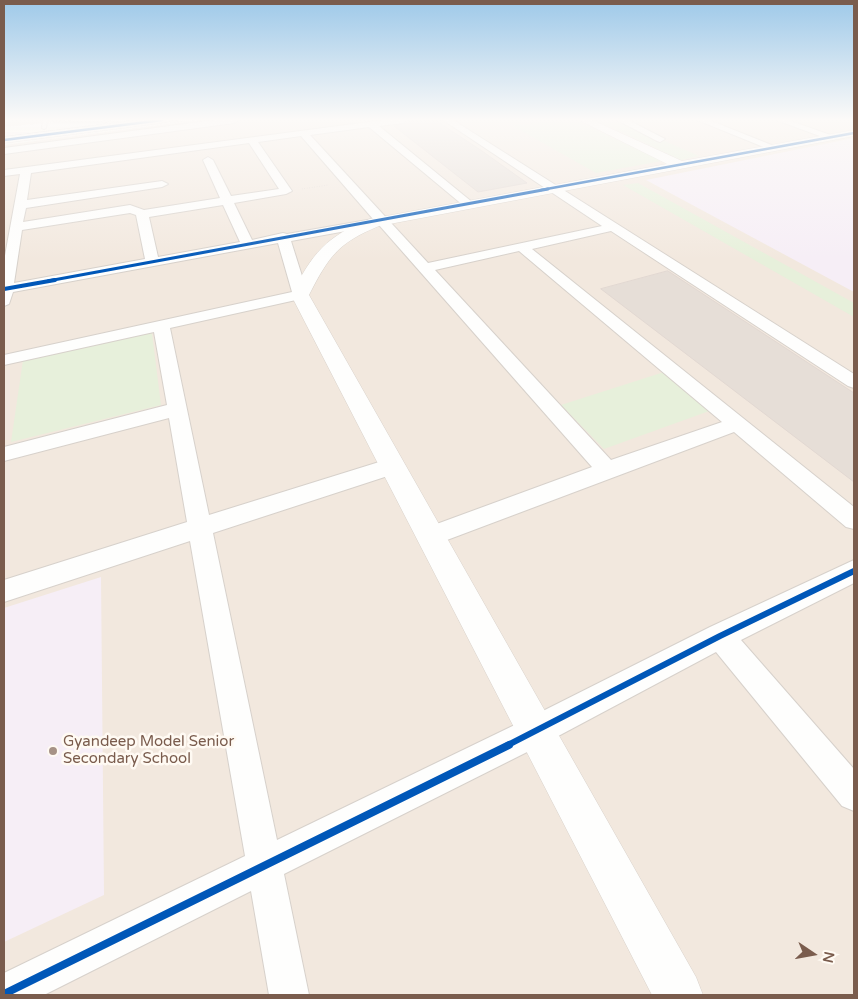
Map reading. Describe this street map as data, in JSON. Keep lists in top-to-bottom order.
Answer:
{
  "places": ["Gyandeep Model Senior Secondary School"],
  "north": "right"
}
